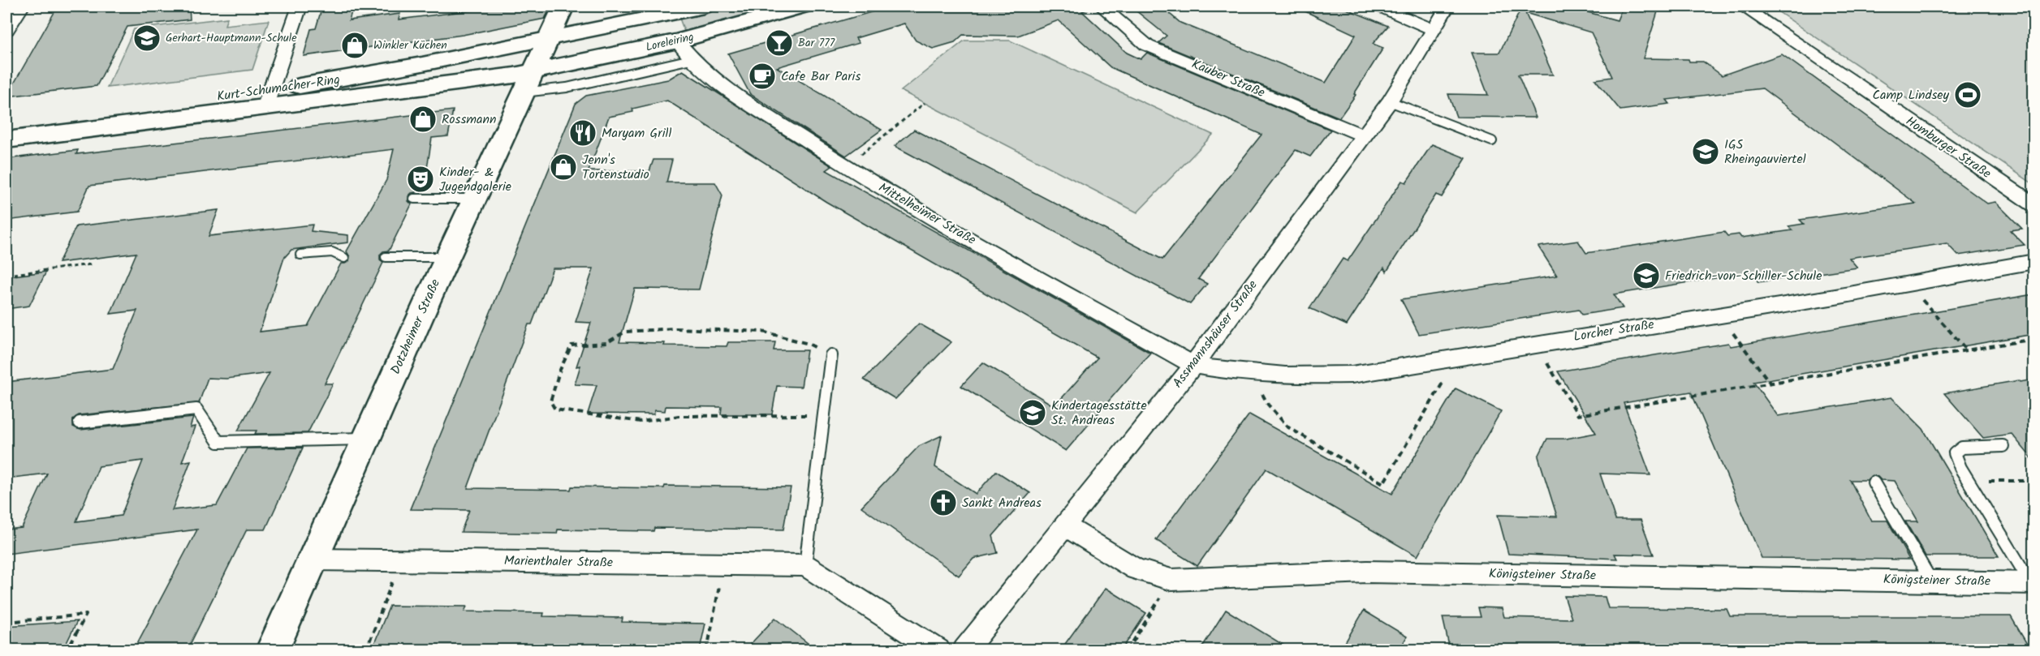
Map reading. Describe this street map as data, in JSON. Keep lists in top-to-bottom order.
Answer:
{
  "streets": {
    "main road": ["Loreleiring", "Kurt-Schumacher-Ring", "Dotzheimer Straße"],
    "street": [
      "Kauber Straße",
      "Homburger Straße",
      "Mittelheimer Straße",
      "Lorcher Straße",
      "Assmannshäuser Straße",
      "Marienthaler Straße",
      "Königsteiner Straße"
    ]
  },
  "crossings": [
    ["Loreleiring", "Kurt-Schumacher-Ring"],
    ["Loreleiring", "Mittelheimer Straße"],
    ["Loreleiring", "Dotzheimer Straße"],
    ["Kauber Straße", "Assmannshäuser Straße"],
    ["Kurt-Schumacher-Ring", "Dotzheimer Straße"],
    ["Mittelheimer Straße", "Lorcher Straße"],
    ["Mittelheimer Straße", "Assmannshäuser Straße"],
    ["Dotzheimer Straße", "Marienthaler Straße"],
    ["Lorcher Straße", "Assmannshäuser Straße"],
    ["Assmannshäuser Straße", "Königsteiner Straße"]
  ],
  "places": {
    "school or university": [
      "Gerhart-Hauptmann-Schule",
      "IGS Rheingauviertel",
      "Friedrich-von-Schiller-Schule",
      "Kindertagesstätte St. Andreas"
    ],
    "bar": ["Bar 777"],
    "shop": ["Winkler Küchen", "Rossmann", "Jenn's Tortenstudio"],
    "cafe": ["Cafe Bar Paris"],
    "sports": ["Camp Lindsey"],
    "restaurant": ["Maryam Grill"],
    "theatre": ["Kinder- & Jugendgalerie"],
    "church": ["Sankt Andreas"]
  }
}
